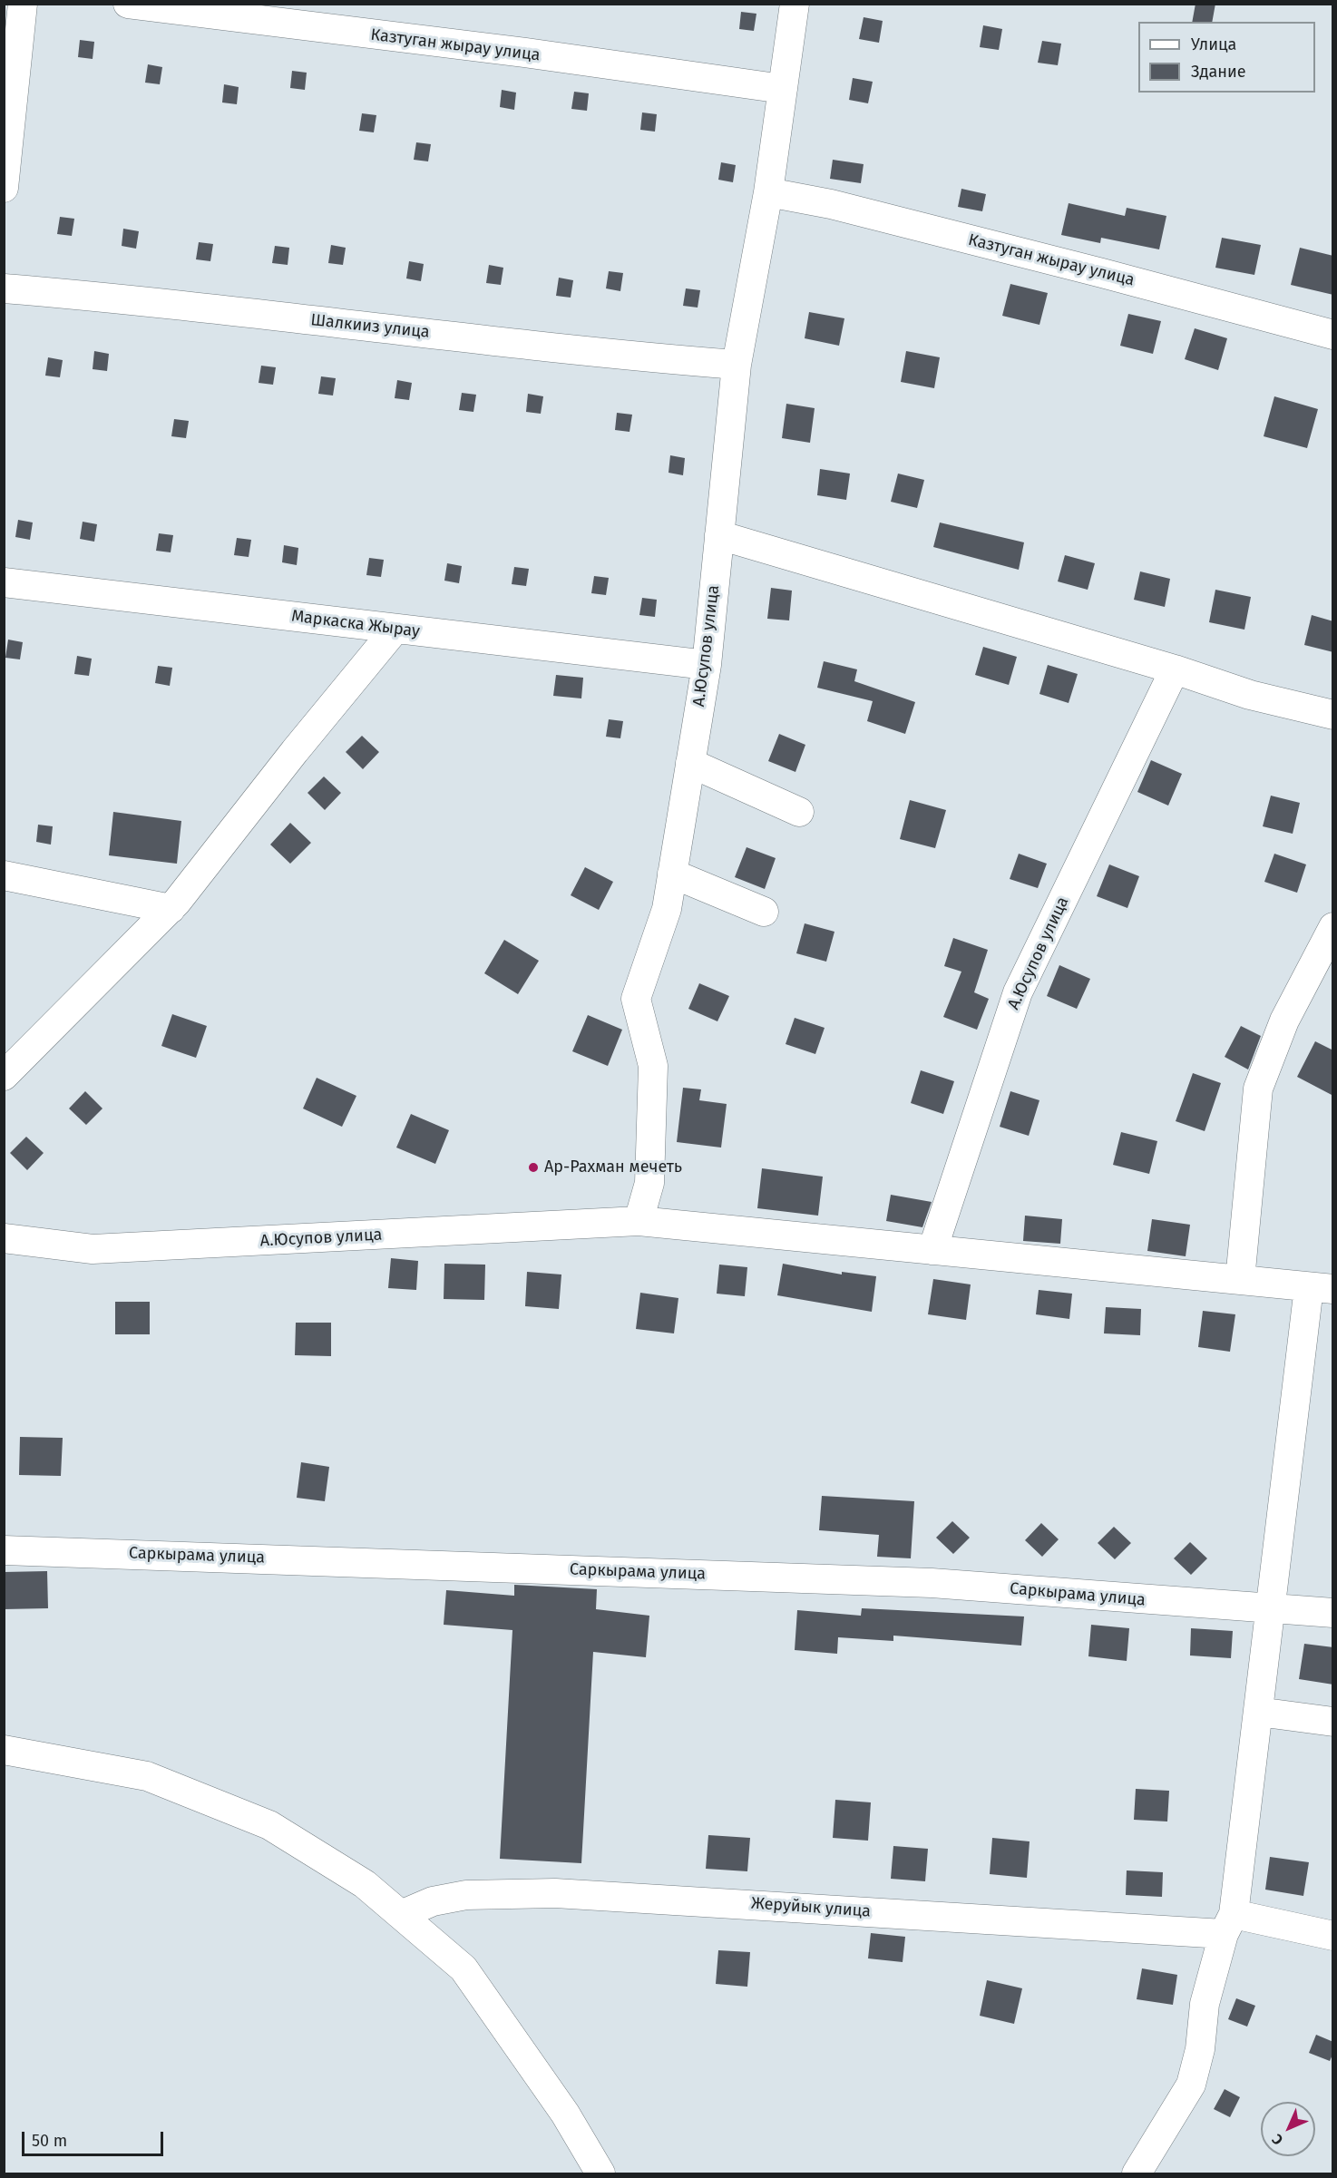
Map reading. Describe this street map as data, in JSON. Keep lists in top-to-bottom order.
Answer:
{
  "streets": {
    "street": [
      "Казтуган жырау улица",
      "Шалкииз улица",
      "Маркаска Жырау",
      "А.Юсупов улица",
      "Саркырама улица",
      "Жеруйык улица"
    ]
  },
  "crossings": [
    ["Казтуган жырау улица", "А.Юсупов улица"],
    ["Шалкииз улица", "А.Юсупов улица"],
    ["Маркаска Жырау", "А.Юсупов улица"]
  ],
  "places": ["Ар-Рахман мечеть"],
  "legend": ["Улица", "Здание"],
  "scale_bar": "50 m",
  "north": "bottom left"
}
